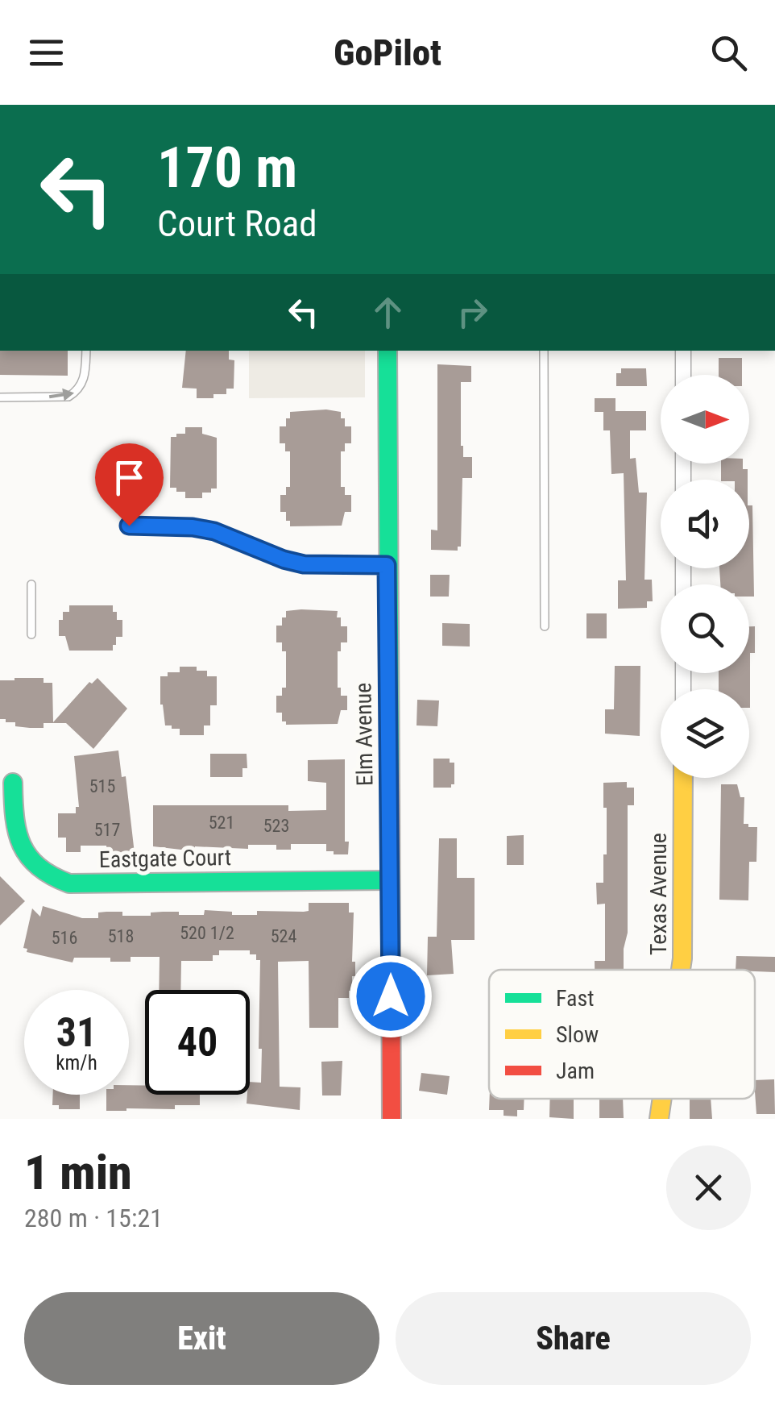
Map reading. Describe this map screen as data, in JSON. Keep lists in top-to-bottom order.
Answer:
{
  "streets": {
    "street": ["Elm Avenue", "Eastgate Court", "Texas Avenue"]
  },
  "crossings": [
    ["Elm Avenue", "Eastgate Court"]
  ],
  "house_numbers": [
    "515",
    "521",
    "523",
    "517",
    "520 1/2",
    "518",
    "524",
    "516"
  ],
  "legend": ["Fast", "Slow", "Jam"],
  "north": "right",
  "page": {
    "header": "GoPilot",
    "turn": ["170 m", "Court Road"],
    "speed": "31 km/h",
    "limit": "40",
    "heading": ["1 min", "280 m · 15:21"],
    "buttons": ["Exit", "Share"]
  }
}
